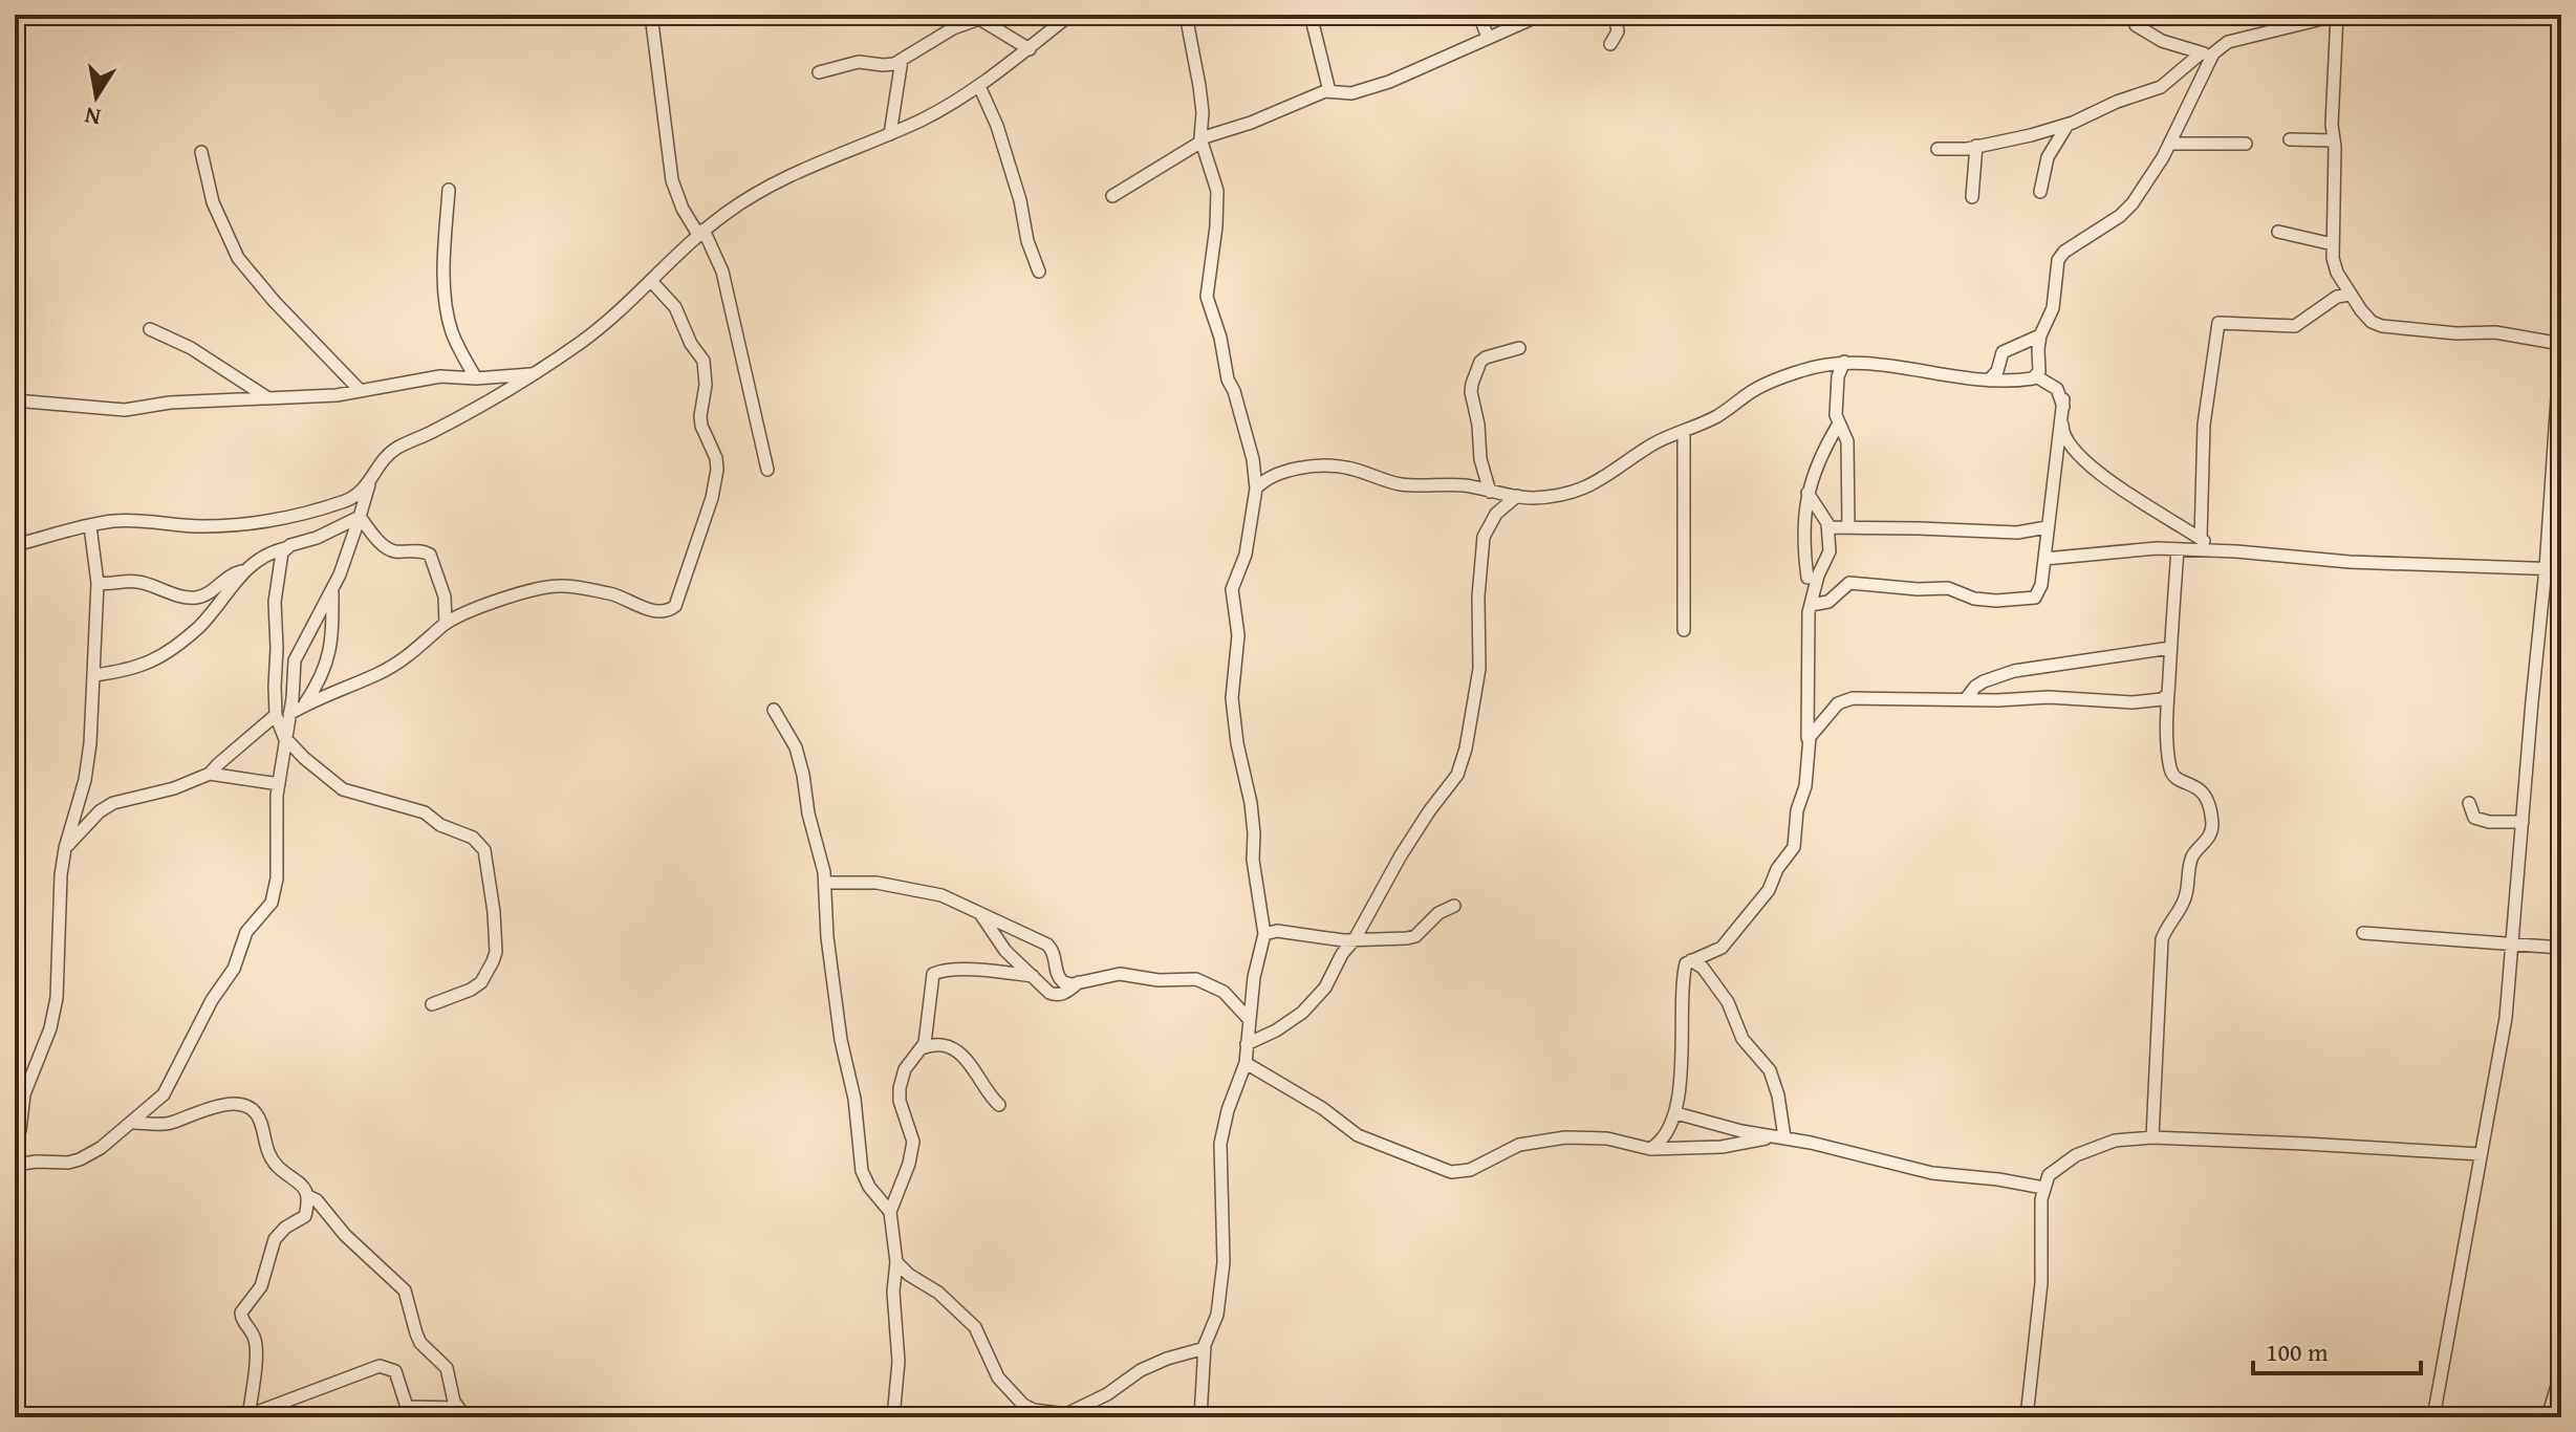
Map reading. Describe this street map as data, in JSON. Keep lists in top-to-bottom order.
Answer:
{
  "scale_bar": "100 m",
  "north": "bottom"
}
